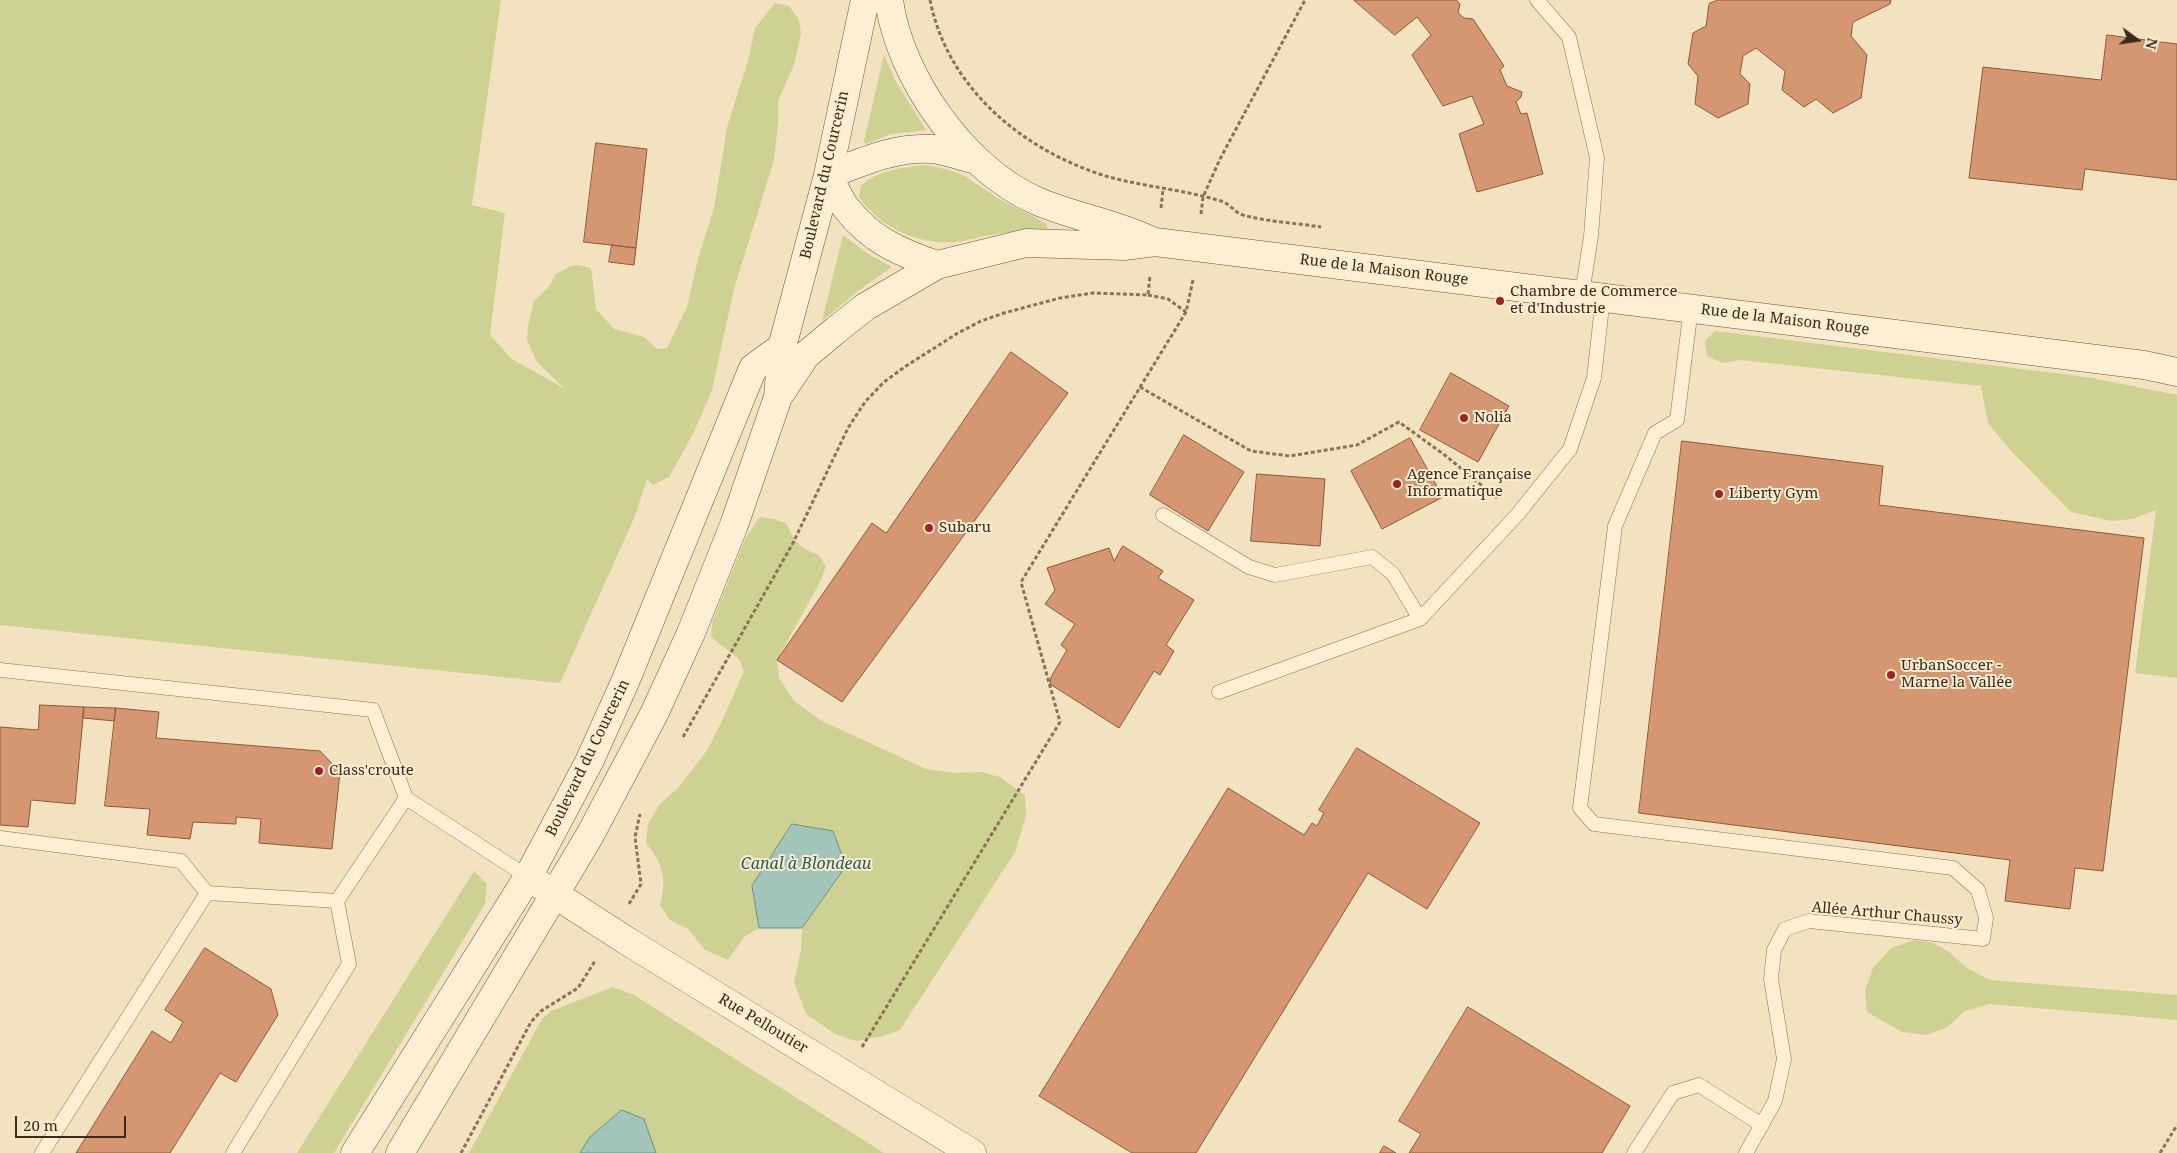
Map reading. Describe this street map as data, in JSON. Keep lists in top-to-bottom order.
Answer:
{
  "streets": {
    "street": ["Boulevard du Courcerin", "Rue de la Maison Rouge", "Rue Pelloutier"],
    "lane": ["Allée Arthur Chaussy"]
  },
  "crossings": [
    ["Boulevard du Courcerin", "Rue Pelloutier"],
    ["Rue de la Maison Rouge", "Allée Arthur Chaussy"]
  ],
  "water": ["Canal à Blondeau"],
  "places": [
    "Chambre de Commerce et d'Industrie",
    "Nolia",
    "Agence Française Informatique",
    "Liberty Gym",
    "Subaru",
    "UrbanSoccer - Marne la Vallée",
    "Class'croute"
  ],
  "scale_bar": "20 m",
  "north": "right"
}
